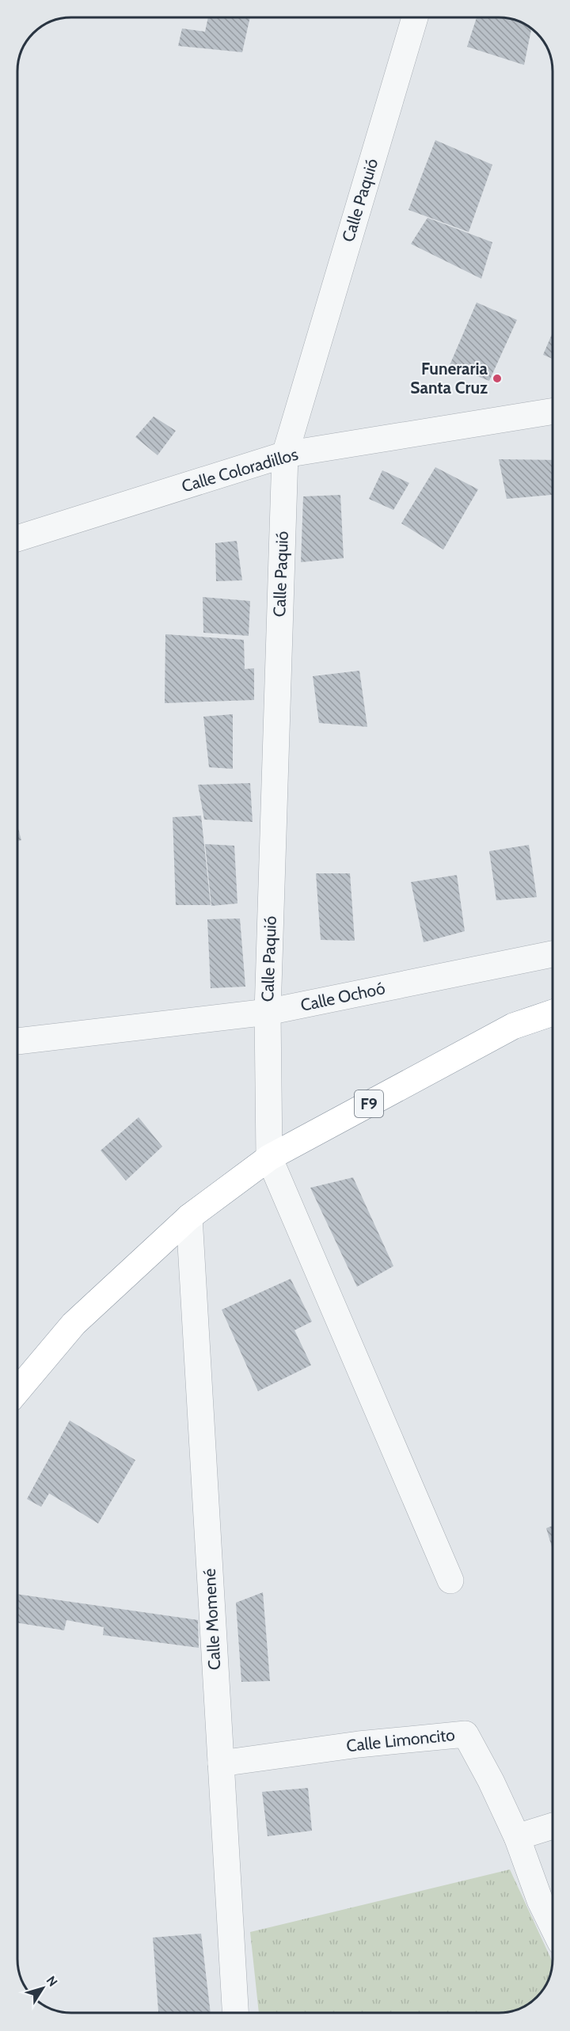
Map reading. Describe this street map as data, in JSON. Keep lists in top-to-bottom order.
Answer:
{
  "streets": {
    "highway": ["F9"],
    "street": [
      "Calle Paquió",
      "Calle Coloradillos",
      "Calle Ochoó",
      "Calle Momené",
      "Calle Limoncito"
    ]
  },
  "crossings": [
    ["Calle Paquió", "Calle Coloradillos"],
    ["Calle Paquió", "Calle Ochoó"],
    ["Calle Paquió", "F9"],
    ["F9", "Calle Momené"],
    ["Calle Momené", "Calle Limoncito"]
  ],
  "places": ["Funeraria Santa Cruz"],
  "north": "top right"
}
